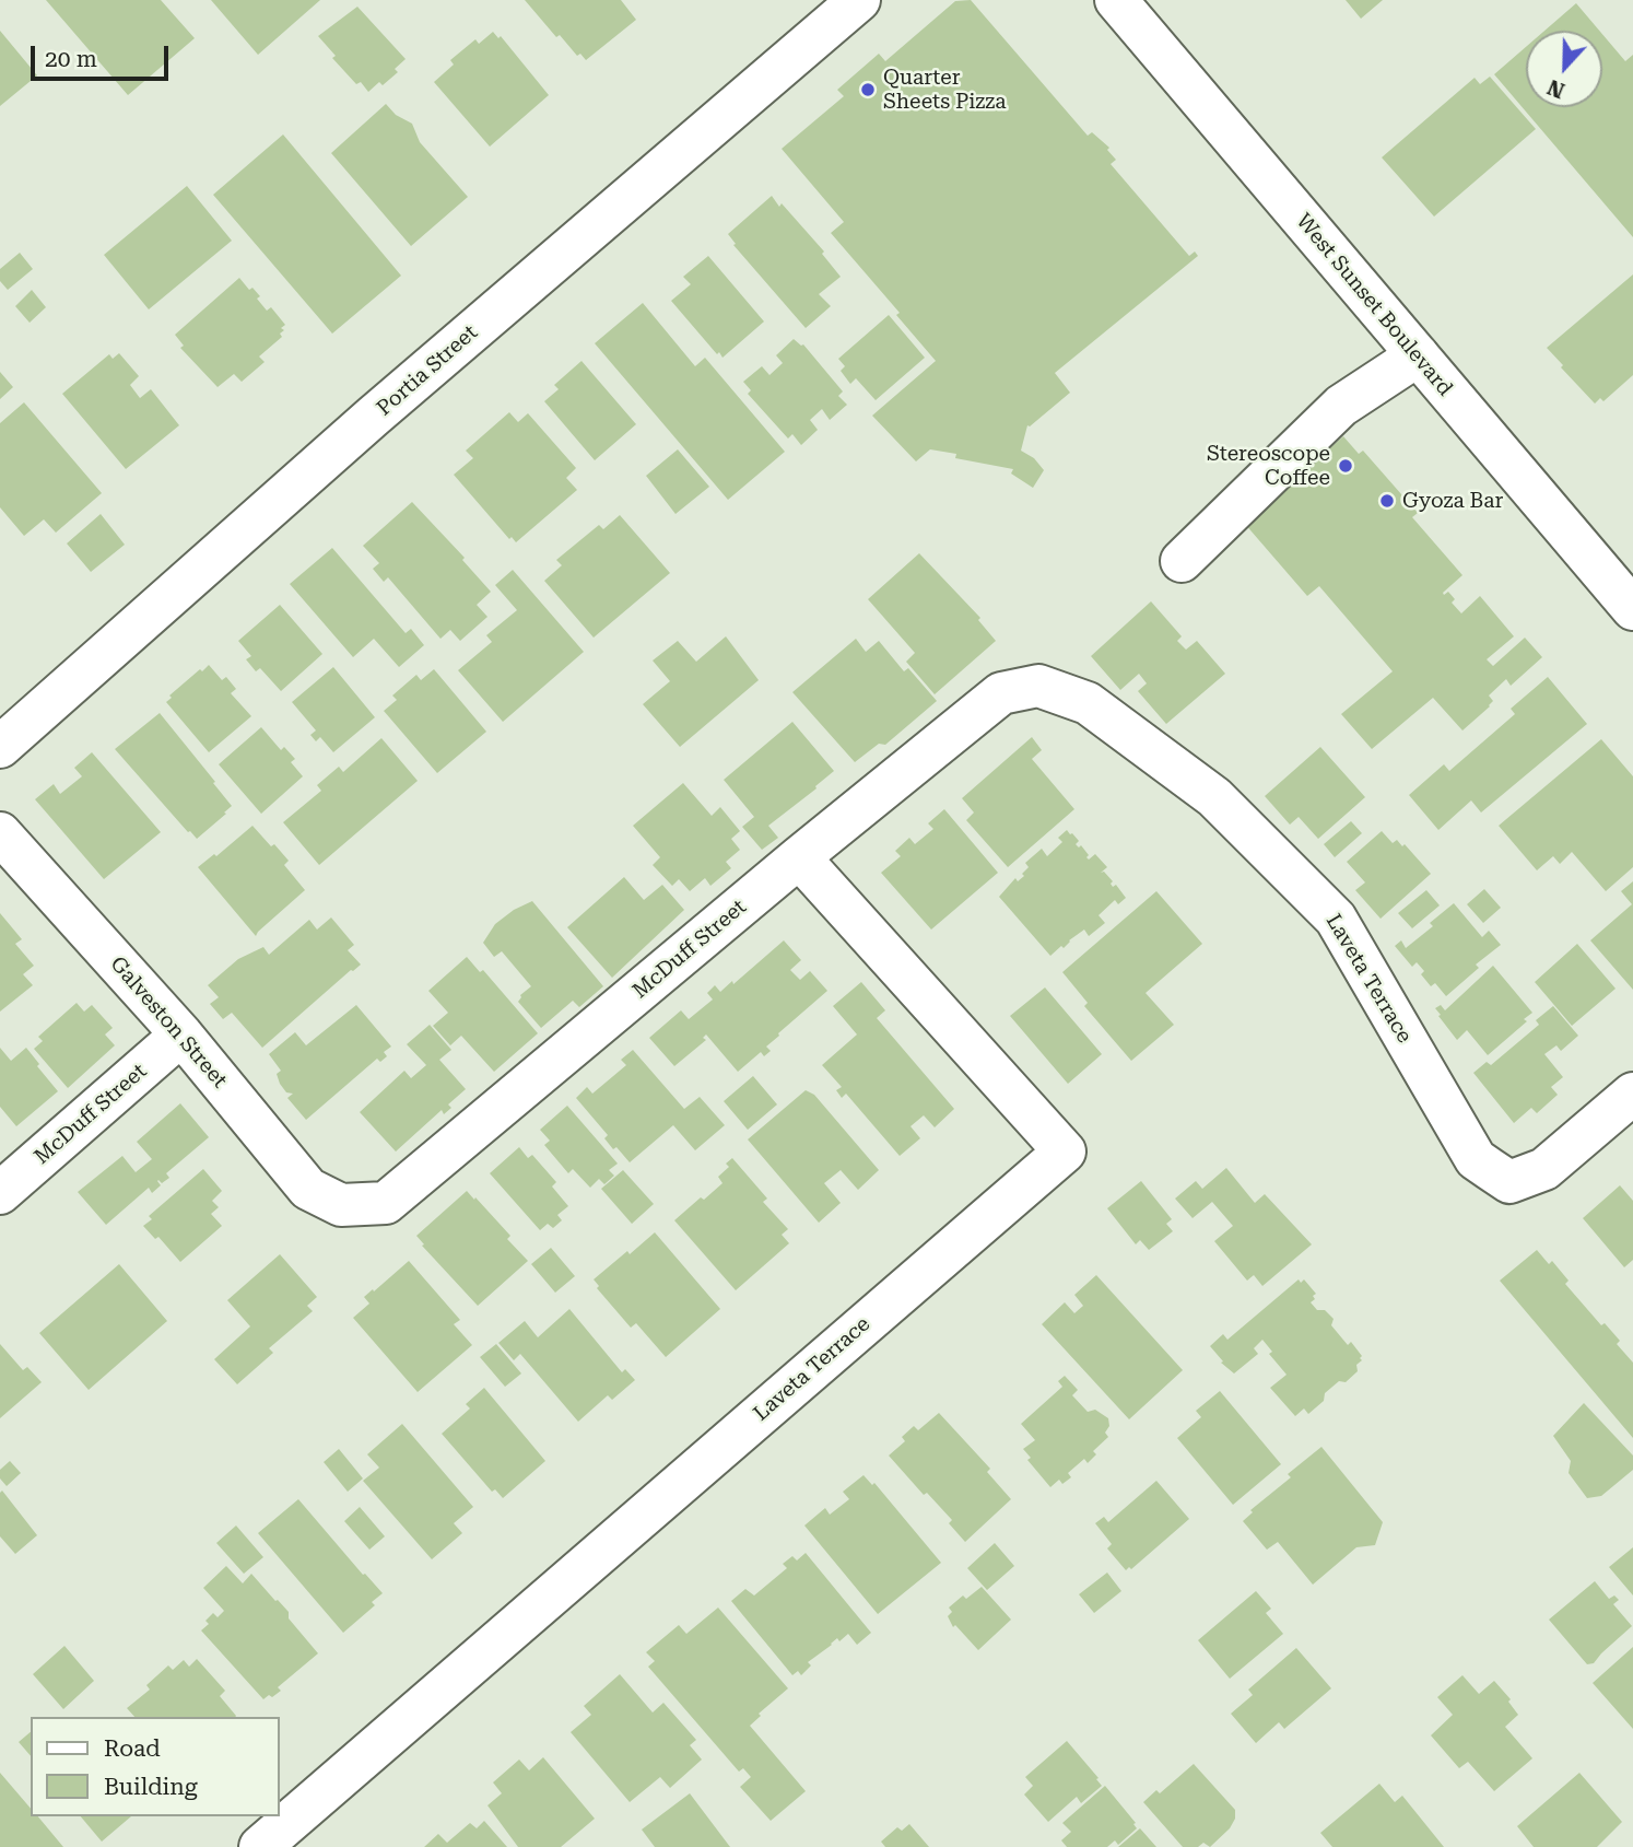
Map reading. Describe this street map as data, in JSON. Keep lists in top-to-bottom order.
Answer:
{
  "streets": {
    "street": [
      "West Sunset Boulevard",
      "Portia Street",
      "McDuff Street",
      "Laveta Terrace",
      "Galveston Street"
    ]
  },
  "crossings": [
    ["McDuff Street", "Laveta Terrace"],
    ["McDuff Street", "Galveston Street"]
  ],
  "places": ["Quarter Sheets Pizza", "Stereoscope Coffee", "Gyoza Bar"],
  "legend": ["Road", "Building"],
  "scale_bar": "20 m",
  "north": "bottom"
}
